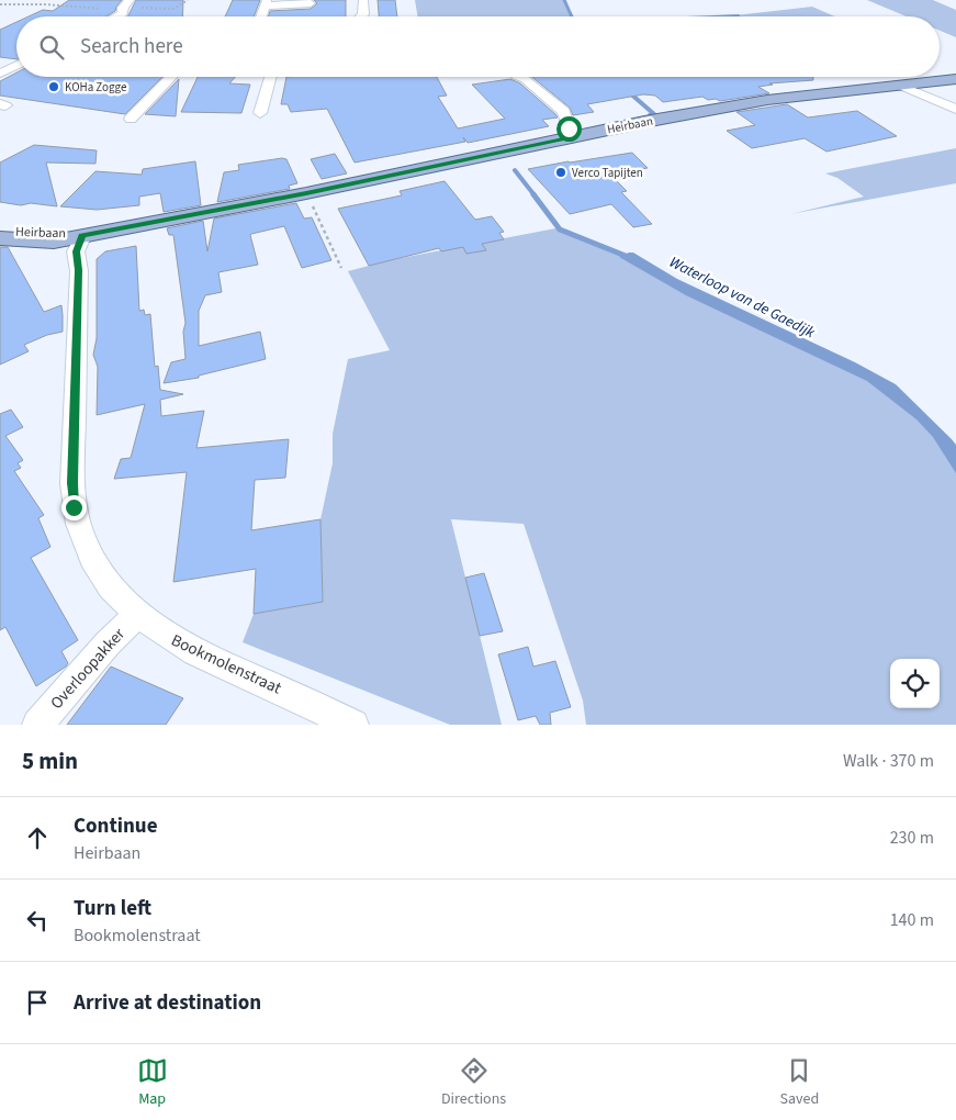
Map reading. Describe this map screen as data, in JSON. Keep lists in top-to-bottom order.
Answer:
{
  "streets": {
    "main road": ["Heirbaan"],
    "street": ["Bookmolenstraat", "Overloopakker"]
  },
  "crossings": [
    ["Heirbaan", "Bookmolenstraat"],
    ["Bookmolenstraat", "Overloopakker"]
  ],
  "water": ["Waterloop van de Gaedijk"],
  "places": ["KOHa Zogge", "Verco Tapijten"],
  "page": {
    "search": "Search here",
    "heading": ["5 min", "Walk · 370 m"],
    "list": [
      ["Continue", "Heirbaan", "230 m"],
      ["Turn left", "Bookmolenstraat", "140 m"],
      "Arrive at destination"
    ],
    "nav": ["Map", "Directions", "Saved"]
  }
}
